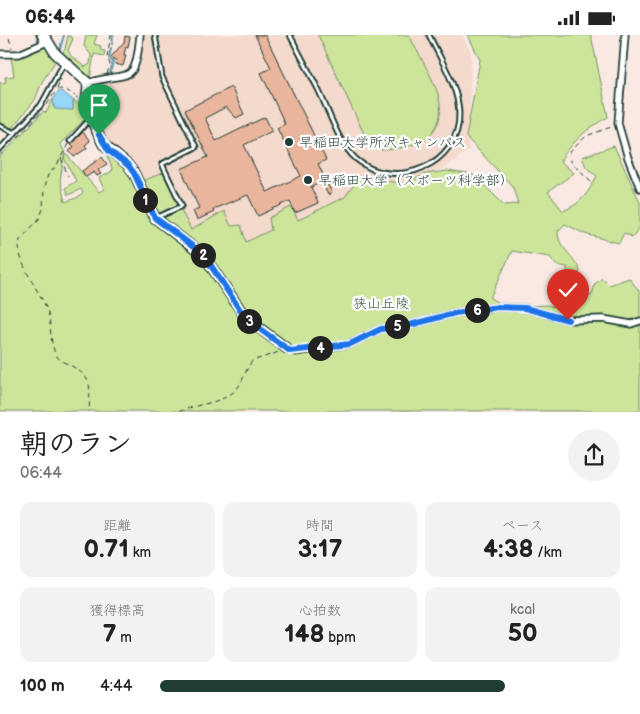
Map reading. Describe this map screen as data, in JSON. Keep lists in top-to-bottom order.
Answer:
{
  "parks": ["狭山丘陵"],
  "places": ["早稲田大学所沢キャンパス", "早稲田大学（スポーツ科学部）"],
  "page": {
    "status": "06:44",
    "pins": [
      "1",
      "2",
      "6",
      "3",
      "5",
      "4"
    ],
    "heading": ["朝のラン", "06:44"],
    "stats": [
      ["距離", "0.71 km"],
      ["時間", "3:17"],
      ["ペース", "4:38 /km"],
      ["獲得標高", "7 m"],
      ["心拍数", "148 bpm"],
      ["kcal", "50"]
    ],
    "list": [
      {
        "name": "100 m",
        "note": "4:44"
      }
    ]
  }
}
